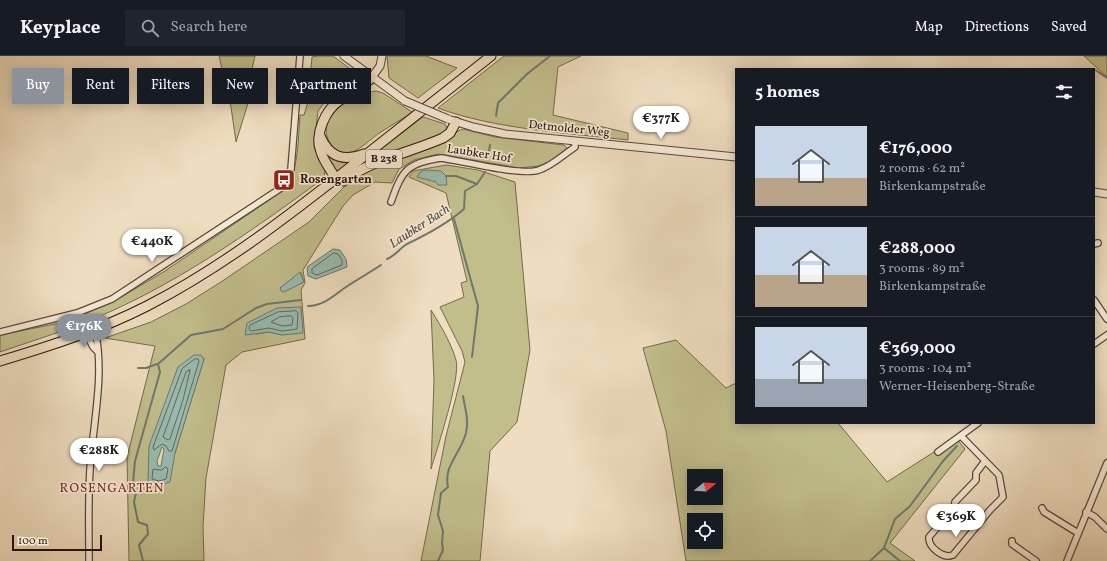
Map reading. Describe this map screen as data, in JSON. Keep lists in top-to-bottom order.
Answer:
{
  "streets": {
    "main road": ["B 238"],
    "street": ["Detmolder Weg", "Laubker Hof"]
  },
  "crossings": [
    ["Detmolder Weg", "Laubker Hof"],
    ["Detmolder Weg", "B 238"]
  ],
  "districts": ["ROSENGARTEN"],
  "water": ["Laubker Bach"],
  "places": {
    "bus stop": ["Rosengarten"]
  },
  "scale_bar": "100 m",
  "north": "right",
  "page": {
    "header": "Keyplace",
    "search": "Search here",
    "nav": ["Map", "Directions", "Saved"],
    "chip": [
      "Buy",
      "Rent",
      "Filters",
      "New",
      "Apartment"
    ],
    "heading": "5 homes",
    "price": [
      "€377K",
      "€440K",
      "€176K",
      "€288K",
      "€369K"
    ],
    "list": [
      {
        "name": "€176,000",
        "note": "2 rooms · 62 m² · Birkenkampstraße"
      },
      {
        "name": "€288,000",
        "note": "3 rooms · 89 m² · Birkenkampstraße"
      },
      {
        "name": "€369,000",
        "note": "3 rooms · 104 m² · Werner-Heisenberg-Straße"
      }
    ],
    "scale": "100 m"
  }
}
